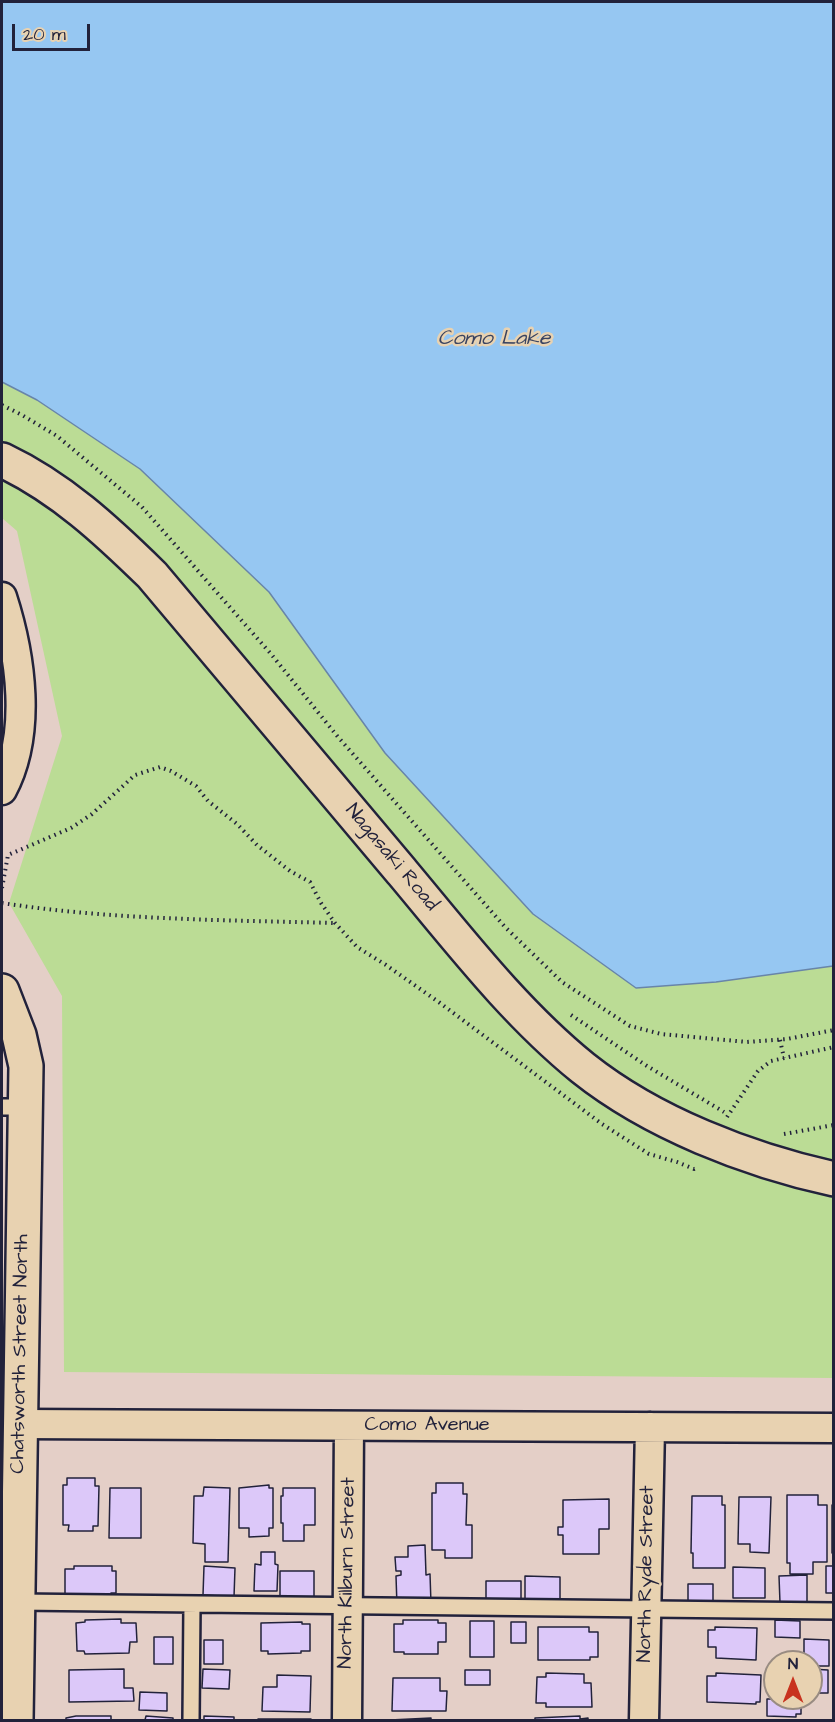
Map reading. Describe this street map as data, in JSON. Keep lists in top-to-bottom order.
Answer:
{
  "streets": {
    "street": [
      "Nagasaki Road",
      "Chatsworth Street North",
      "Como Avenue",
      "North Kilburn Street",
      "North Ryde Street"
    ]
  },
  "crossings": [
    ["Chatsworth Street North", "Como Avenue"],
    ["Como Avenue", "North Kilburn Street"],
    ["Como Avenue", "North Ryde Street"]
  ],
  "water": ["Como Lake"],
  "scale_bar": "20 m",
  "north": "top"
}
